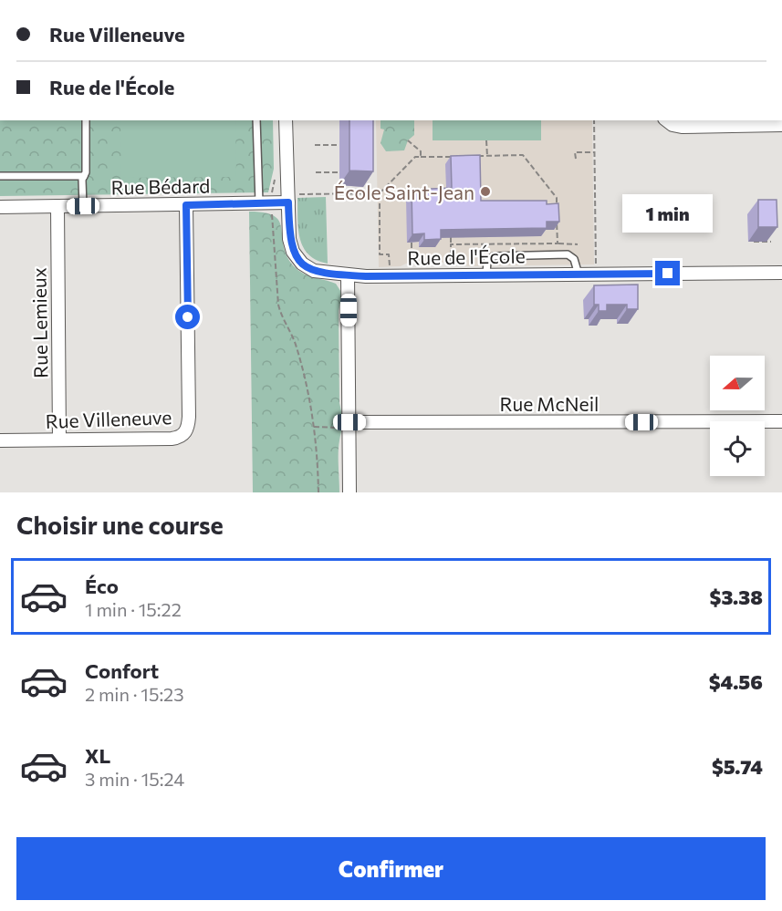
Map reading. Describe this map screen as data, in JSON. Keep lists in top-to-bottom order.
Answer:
{
  "streets": {
    "street": [
      "Rue Bédard",
      "Rue de l'École",
      "Rue Lemieux",
      "Rue McNeil",
      "Rue Villeneuve"
    ]
  },
  "crossings": [
    ["Rue Bédard", "Rue de l'École"],
    ["Rue Bédard", "Rue Lemieux"],
    ["Rue Bédard", "Rue Villeneuve"],
    ["Rue Lemieux", "Rue Villeneuve"]
  ],
  "places": ["École Saint-Jean"],
  "north": "left",
  "page": {
    "banner": ["Rue Villeneuve", "Rue de l'École"],
    "bubble": "1 min",
    "heading": "Choisir une course",
    "list": [
      {
        "name": "Éco",
        "note": "1 min · 15:22",
        "value": "$3.38"
      },
      {
        "name": "Confort",
        "note": "2 min · 15:23",
        "value": "$4.56"
      },
      {
        "name": "XL",
        "note": "3 min · 15:24",
        "value": "$5.74"
      }
    ],
    "buttons": "Confirmer"
  }
}
